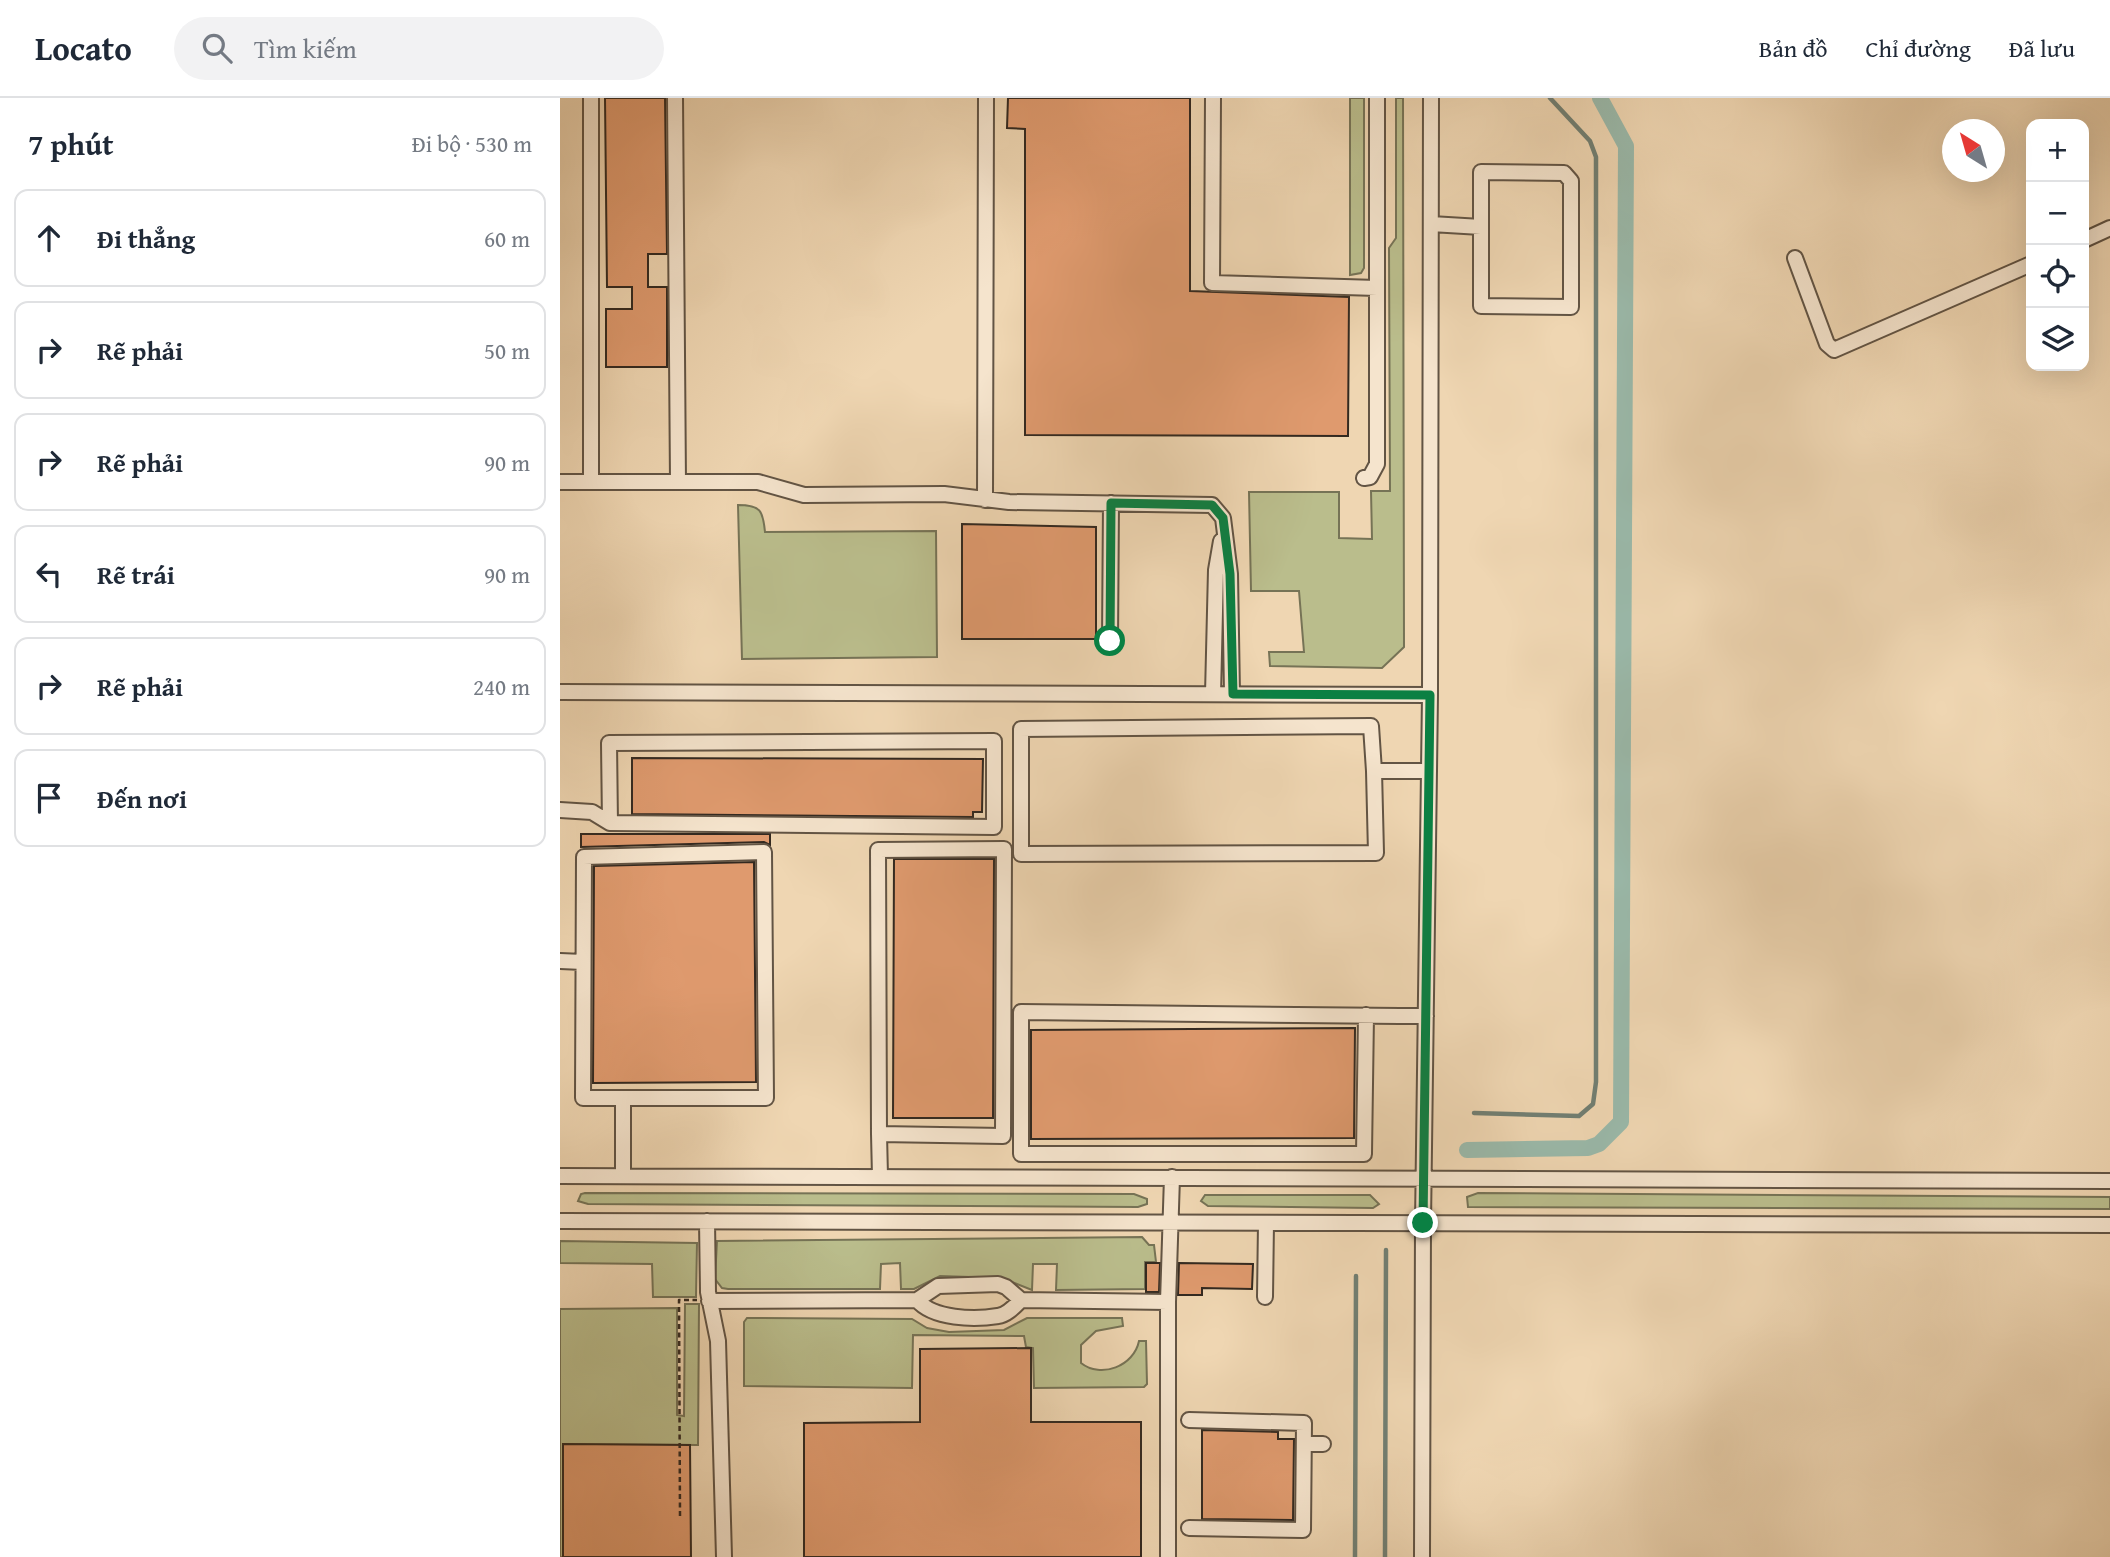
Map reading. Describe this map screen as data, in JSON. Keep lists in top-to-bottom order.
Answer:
{
  "north": "top left",
  "page": {
    "header": "Locato",
    "search": "Tìm kiếm",
    "nav": ["Bản đồ", "Chỉ đường", "Đã lưu"],
    "heading": ["7 phút", "Đi bộ · 530 m"],
    "map_buttons": ["+", "−"],
    "list": [
      ["Đi thẳng", "60 m"],
      ["Rẽ phải", "50 m"],
      ["Rẽ phải", "90 m"],
      ["Rẽ trái", "90 m"],
      ["Rẽ phải", "240 m"],
      "Đến nơi"
    ]
  }
}
